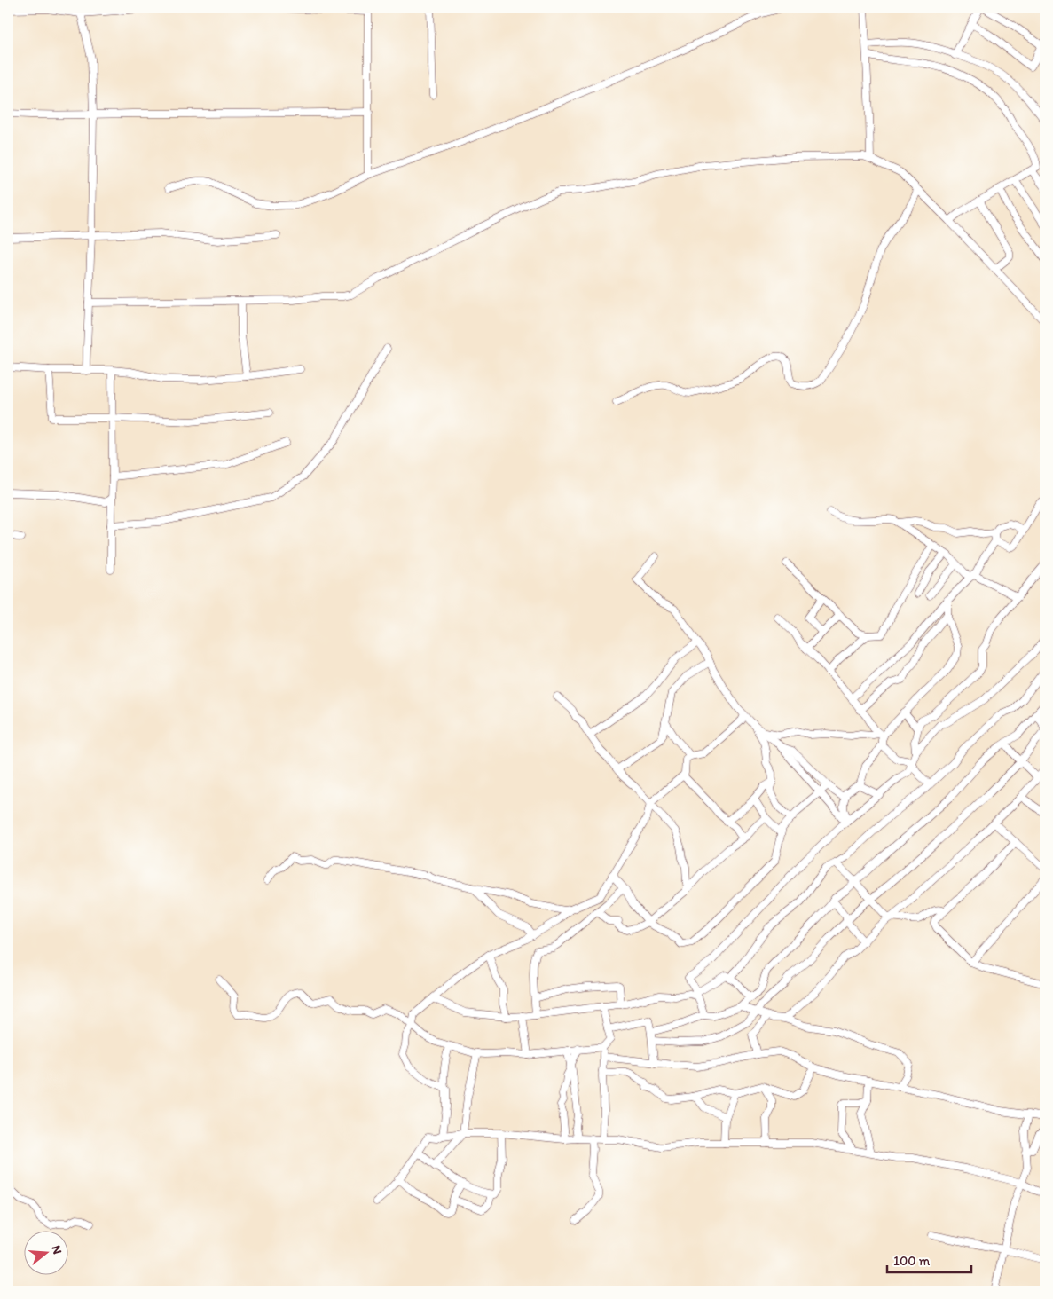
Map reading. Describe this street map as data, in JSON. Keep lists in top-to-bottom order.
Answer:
{
  "scale_bar": "100 m",
  "north": "right"
}
